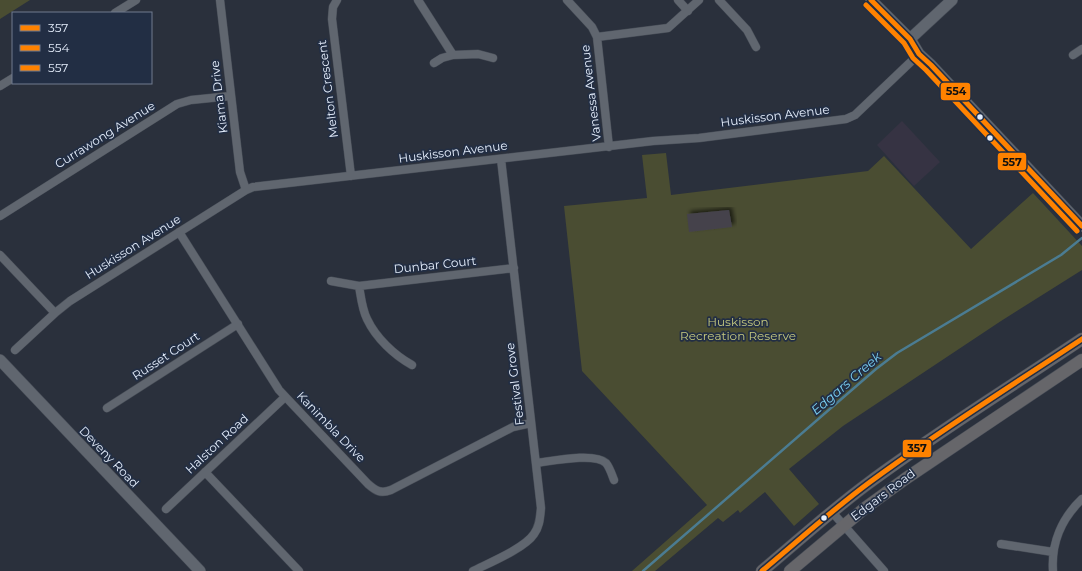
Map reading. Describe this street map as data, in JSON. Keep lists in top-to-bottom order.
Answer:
{
  "streets": {
    "main road": ["Edgars Road"],
    "street": [
      "Melton Crescent",
      "Vanessa Avenue",
      "Kiama Drive",
      "Huskisson Avenue",
      "Currawong Avenue",
      "Dunbar Court",
      "Russet Court",
      "Festival Grove",
      "Kanimbla Drive",
      "Halston Road",
      "Deveny Road"
    ]
  },
  "crossings": [
    ["Melton Crescent", "Huskisson Avenue"],
    ["Vanessa Avenue", "Huskisson Avenue"],
    ["Kiama Drive", "Huskisson Avenue"],
    ["Kiama Drive", "Currawong Avenue"],
    ["Huskisson Avenue", "Festival Grove"],
    ["Huskisson Avenue", "Kanimbla Drive"],
    ["Dunbar Court", "Festival Grove"],
    ["Russet Court", "Kanimbla Drive"],
    ["Festival Grove", "Kanimbla Drive"],
    ["Kanimbla Drive", "Halston Road"]
  ],
  "water": ["Edgars Creek"],
  "parks": ["Huskisson Recreation Reserve"],
  "lines": ["transit line 554", "transit line 557", "transit line 357"],
  "legend": ["357", "554", "557"]
}
